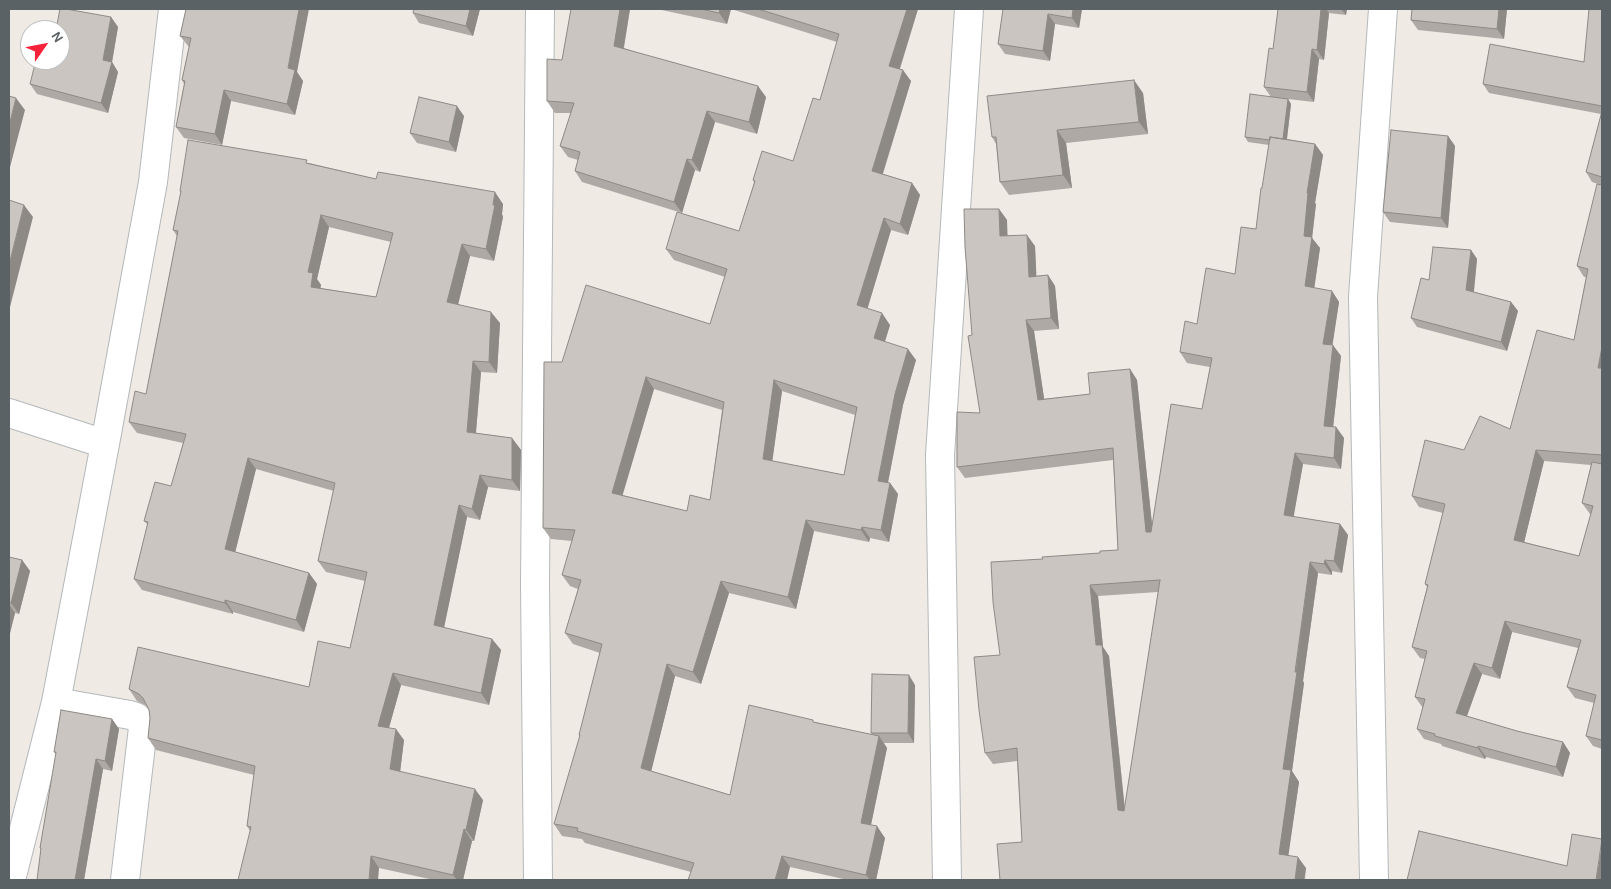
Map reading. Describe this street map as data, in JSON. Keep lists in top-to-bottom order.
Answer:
{
  "north": "top right"
}
